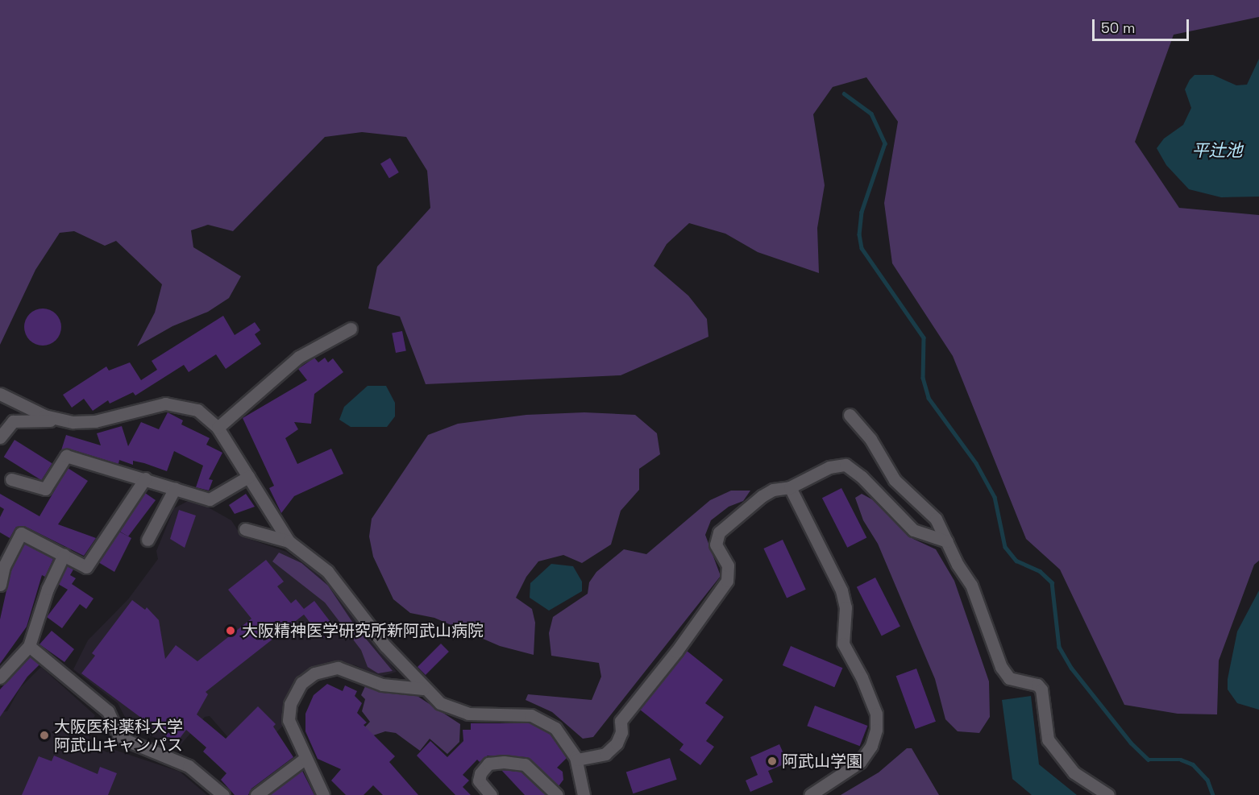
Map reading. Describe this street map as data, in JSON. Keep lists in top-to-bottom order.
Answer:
{
  "water": ["平辻池"],
  "places": ["大阪精神医学研究所新阿武山病院", "大阪医科薬科大学 阿武山キャンパス", "阿武山学園"],
  "scale_bar": "50 m"
}
